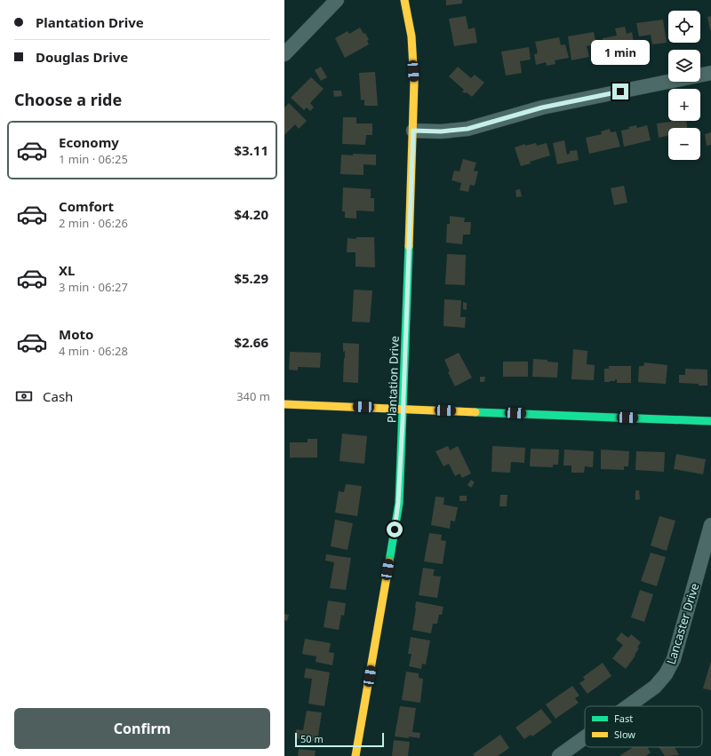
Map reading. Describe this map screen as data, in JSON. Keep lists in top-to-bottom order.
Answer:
{
  "streets": {
    "street": ["Plantation Drive", "Lancaster Drive"]
  },
  "legend": ["Fast", "Slow"],
  "scale_bar": "50 m",
  "page": {
    "banner": ["Plantation Drive", "Douglas Drive"],
    "map_buttons": ["+", "−"],
    "bubble": "1 min",
    "heading": "Choose a ride",
    "list": [
      {
        "name": "Economy",
        "note": "1 min · 06:25",
        "value": "$3.11"
      },
      {
        "name": "Comfort",
        "note": "2 min · 06:26",
        "value": "$4.20"
      },
      {
        "name": "XL",
        "note": "3 min · 06:27",
        "value": "$5.29"
      },
      {
        "name": "Moto",
        "note": "4 min · 06:28",
        "value": "$2.66"
      }
    ],
    "pay": ["Cash", "340 m"],
    "buttons": "Confirm",
    "scale": "50 m"
  }
}
